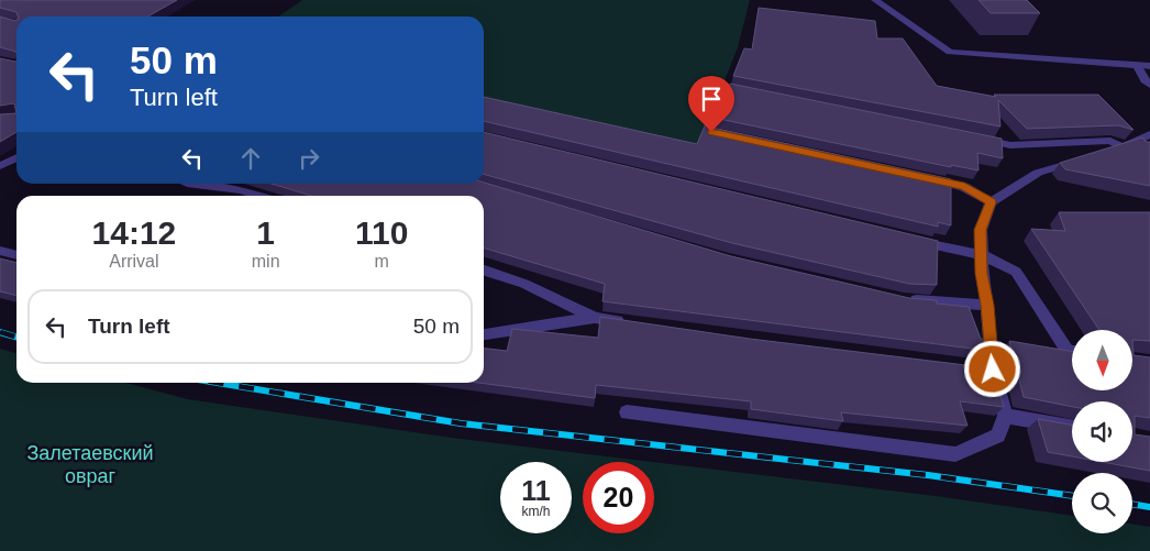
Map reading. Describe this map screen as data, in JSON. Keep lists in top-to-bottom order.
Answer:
{
  "parks": ["Залетаевский овраг"],
  "north": "bottom",
  "page": {
    "turn": ["50 m", "Turn left"],
    "eta": [
      "14:12",
      "Arrival",
      "1",
      "min",
      "110",
      "m"
    ],
    "list": [
      {
        "name": "Turn left",
        "value": "50 m"
      }
    ],
    "speed": "11 km/h",
    "limit": "20"
  }
}
